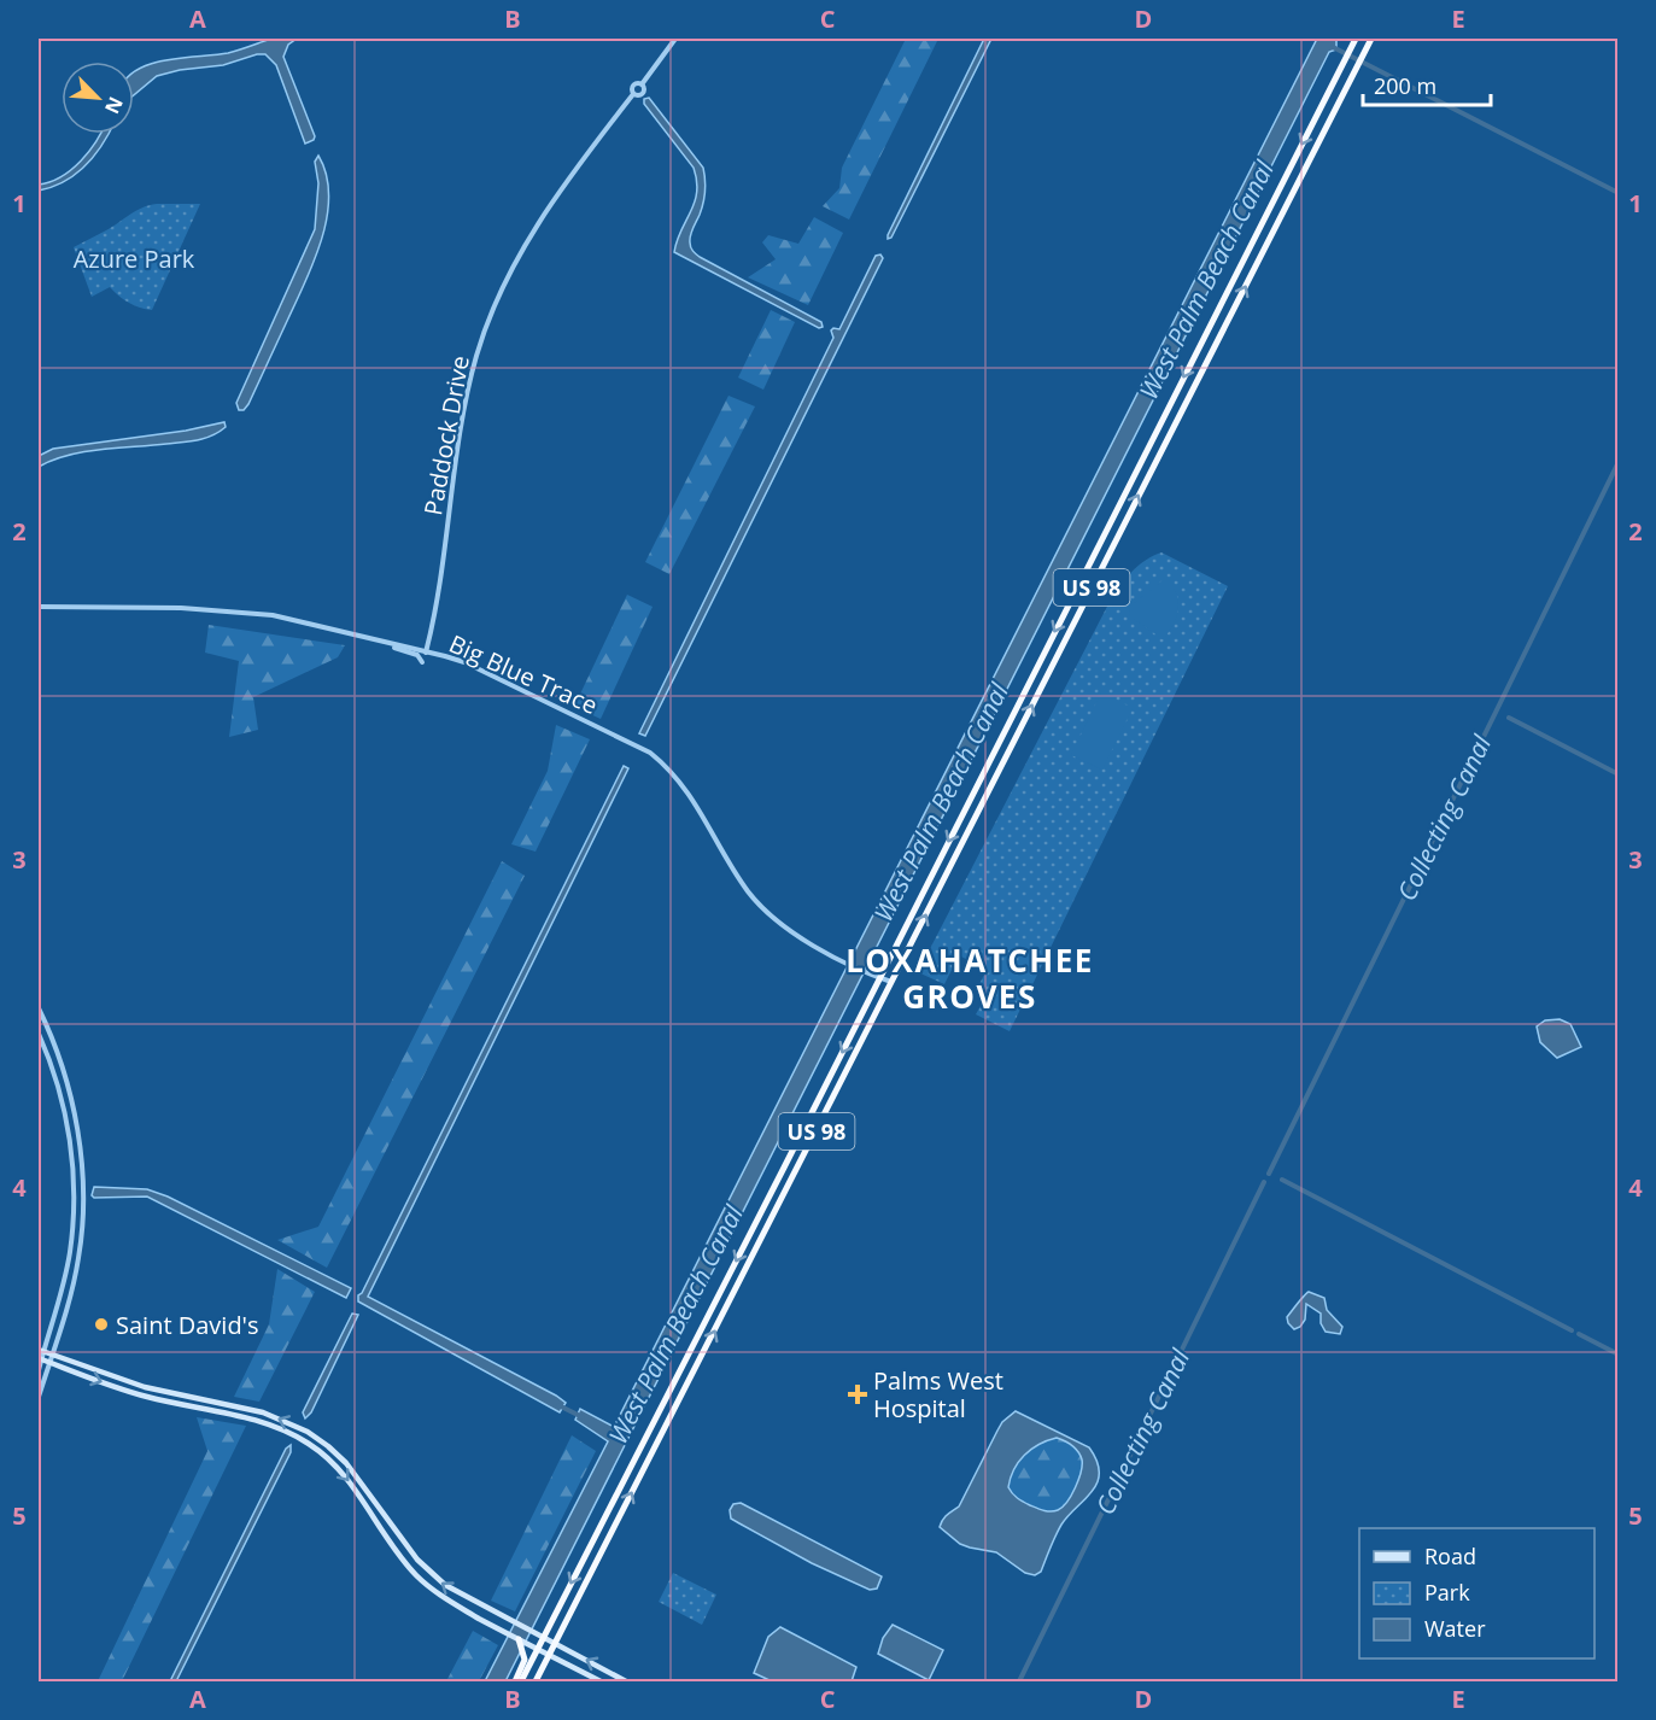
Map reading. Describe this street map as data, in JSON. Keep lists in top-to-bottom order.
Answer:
{
  "streets": {
    "highway": ["US 98"],
    "street": ["Paddock Drive", "Big Blue Trace"]
  },
  "crossings": [
    ["Paddock Drive", "Big Blue Trace"],
    ["US 98", "Big Blue Trace"]
  ],
  "districts": ["LOXAHATCHEE GROVES"],
  "water": ["West Palm Beach Canal", "Collecting Canal"],
  "parks": ["Azure Park"],
  "places": {
    "other": ["Saint David's"],
    "health": ["Palms West Hospital"]
  },
  "legend": ["Road", "Park", "Water"],
  "scale_bar": "200 m",
  "north": "bottom right",
  "grid": {
    "columns": [
      "A",
      "B",
      "C",
      "D",
      "E"
    ],
    "rows": [
      "1",
      "2",
      "3",
      "4",
      "5"
    ]
  }
}
